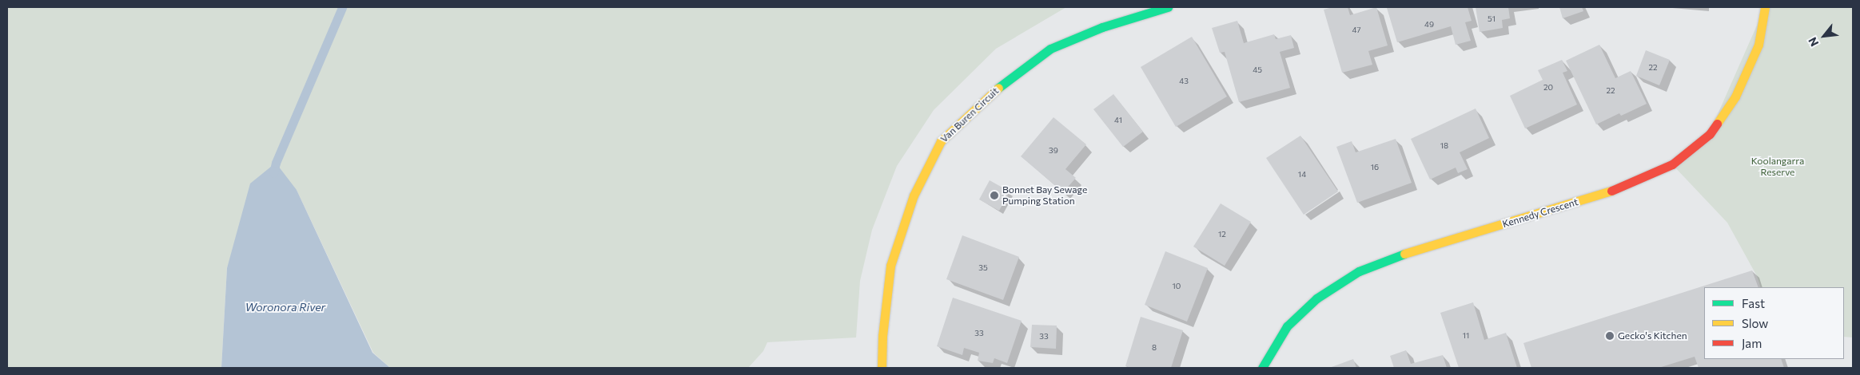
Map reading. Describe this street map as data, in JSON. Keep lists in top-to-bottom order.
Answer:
{
  "streets": {
    "street": ["Van Buren Circuit", "Kennedy Crescent"]
  },
  "water": ["Woronora River"],
  "parks": ["Koolangarra Reserve"],
  "places": ["Bonnet Bay Sewage Pumping Station", "Gecko's Kitchen"],
  "house_numbers": [
    "51",
    "49",
    "47",
    "22",
    "45",
    "43",
    "20",
    "22",
    "41",
    "18",
    "39",
    "16",
    "14",
    "12",
    "35",
    "10",
    "33",
    "11",
    "33",
    "8"
  ],
  "legend": ["Fast", "Slow", "Jam"],
  "north": "bottom left"
}
